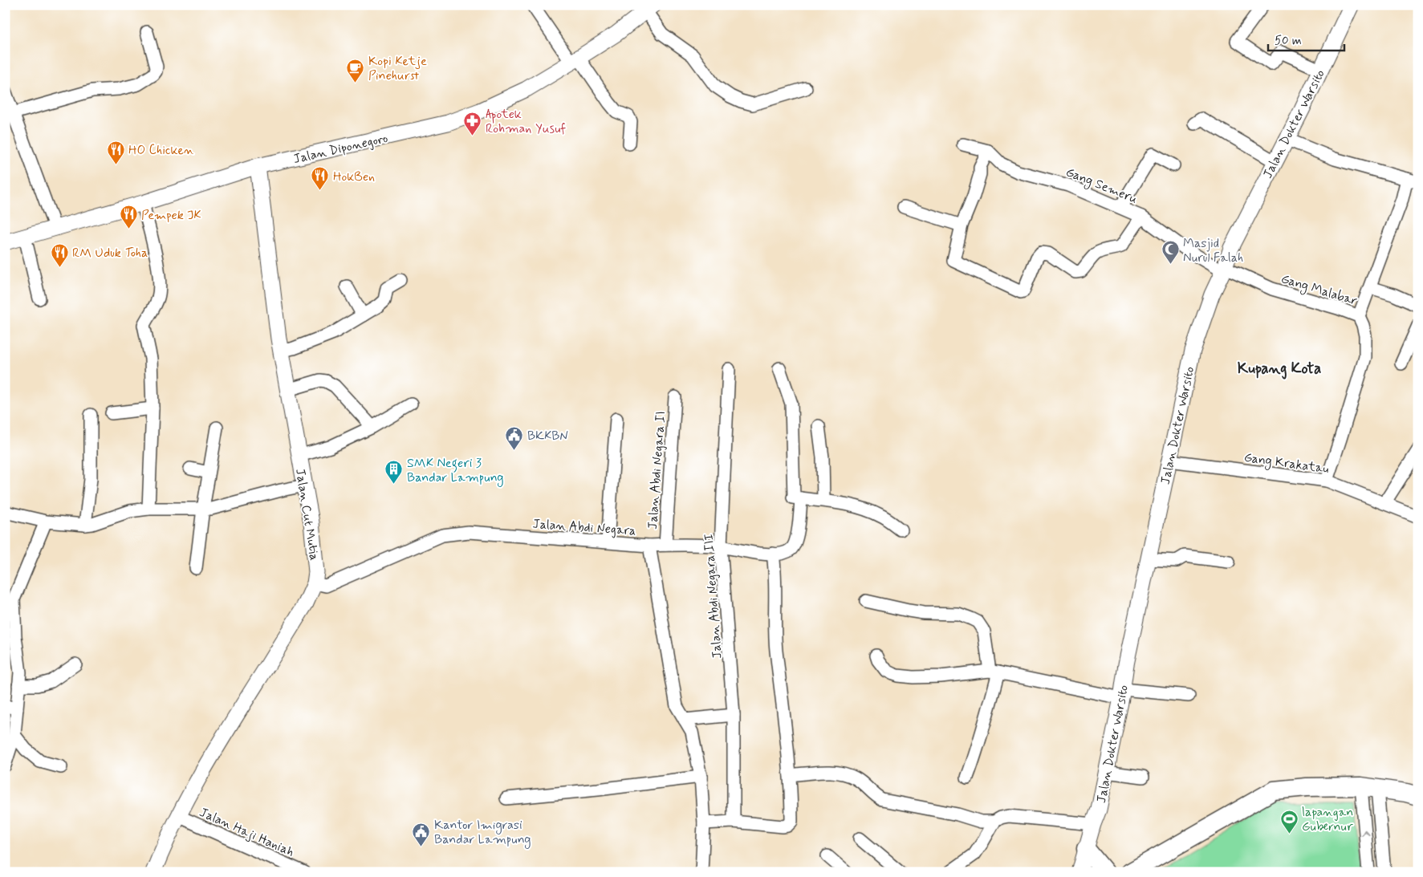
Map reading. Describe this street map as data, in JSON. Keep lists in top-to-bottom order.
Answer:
{
  "streets": {
    "main road": ["Jalan Dokter Warsito", "Jalan Diponegoro", "Jalan Cut Mutia"],
    "street": [
      "Gang Semeru",
      "Gang Malabar",
      "Gang Krakatau",
      "Jalan Abdi Negara II",
      "Jalan Abdi Negara",
      "Jalan Abdi Negara III",
      "Jalan Haji Haniah"
    ]
  },
  "crossings": [
    ["Jalan Dokter Warsito", "Gang Semeru"],
    ["Jalan Dokter Warsito", "Gang Malabar"],
    ["Jalan Dokter Warsito", "Gang Krakatau"],
    ["Jalan Diponegoro", "Jalan Cut Mutia"],
    ["Gang Semeru", "Gang Malabar"],
    ["Gang Malabar", "Gang Krakatau"],
    ["Jalan Cut Mutia", "Jalan Abdi Negara"],
    ["Jalan Cut Mutia", "Jalan Haji Haniah"]
  ],
  "districts": ["Kupang Kota"],
  "places": {
    "cafe": ["Kopi Ketje Pinehurst"],
    "pharmacy": ["Apotek Rohman Yusuf"],
    "restaurant": [
      "HO Chicken",
      "HokBen",
      "Pempek JK",
      "RM Uduk Toha"
    ],
    "mosque": ["Masjid Nurul Falah"],
    "public building": ["BKKBN", "Kantor Imigrasi Bandar Lampung"],
    "building": ["SMK Negeri 3 Bandar Lampung"],
    "sports": ["lapangan Gubernur"]
  },
  "scale_bar": "50 m"
}
